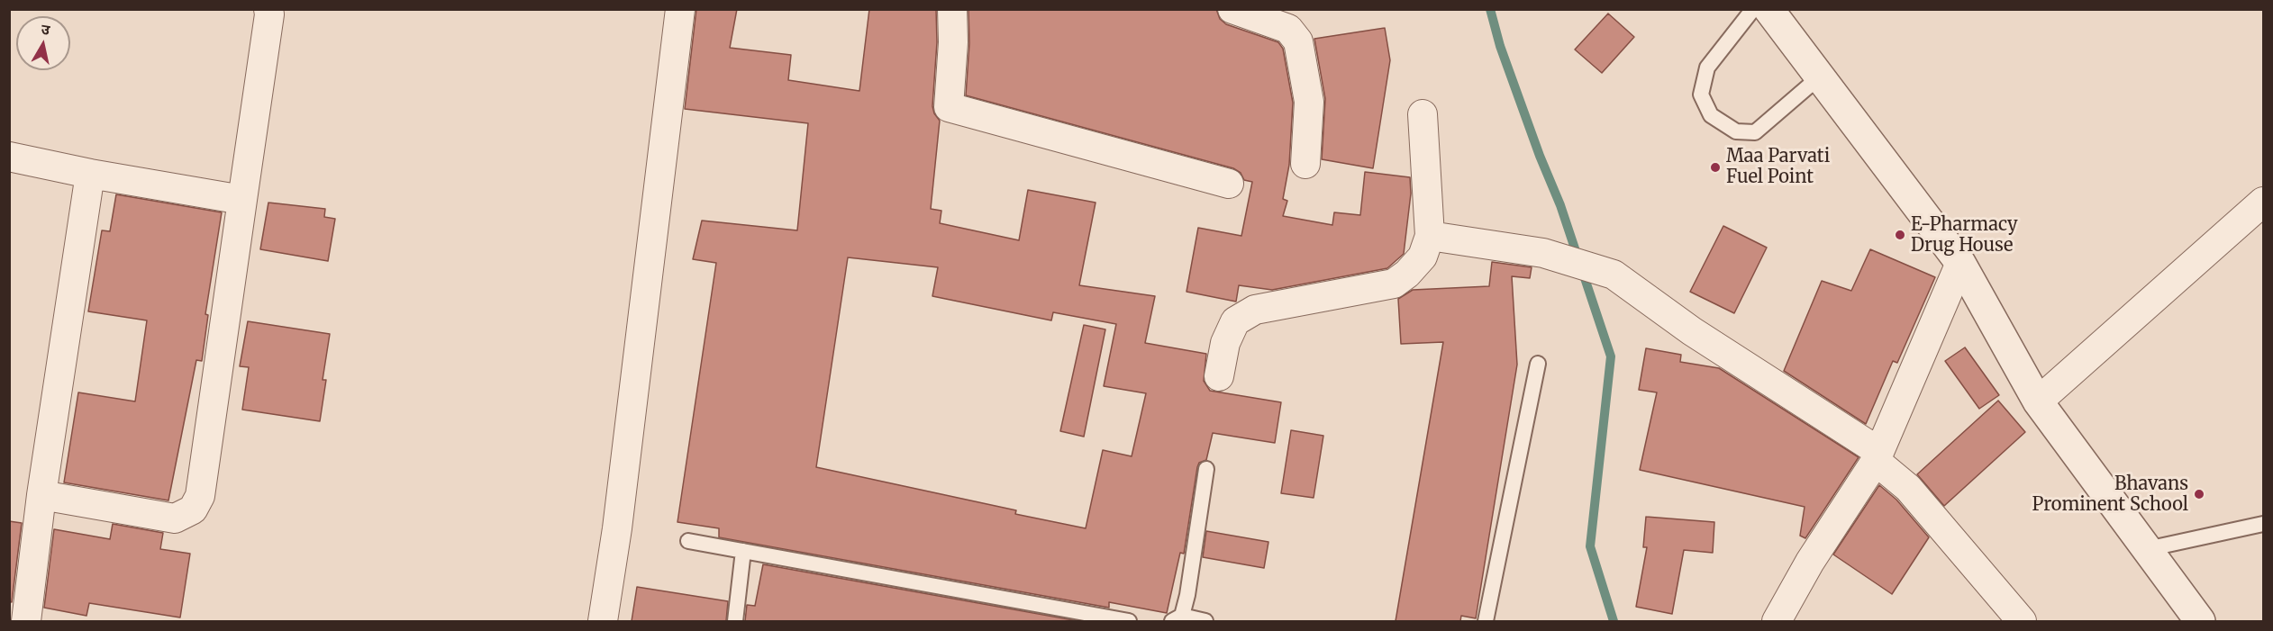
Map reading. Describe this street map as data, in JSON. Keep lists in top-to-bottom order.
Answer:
{
  "places": ["Maa Parvati Fuel Point", "E-Pharmacy Drug House", "Bhavans Prominent School"],
  "north": "top"
}
